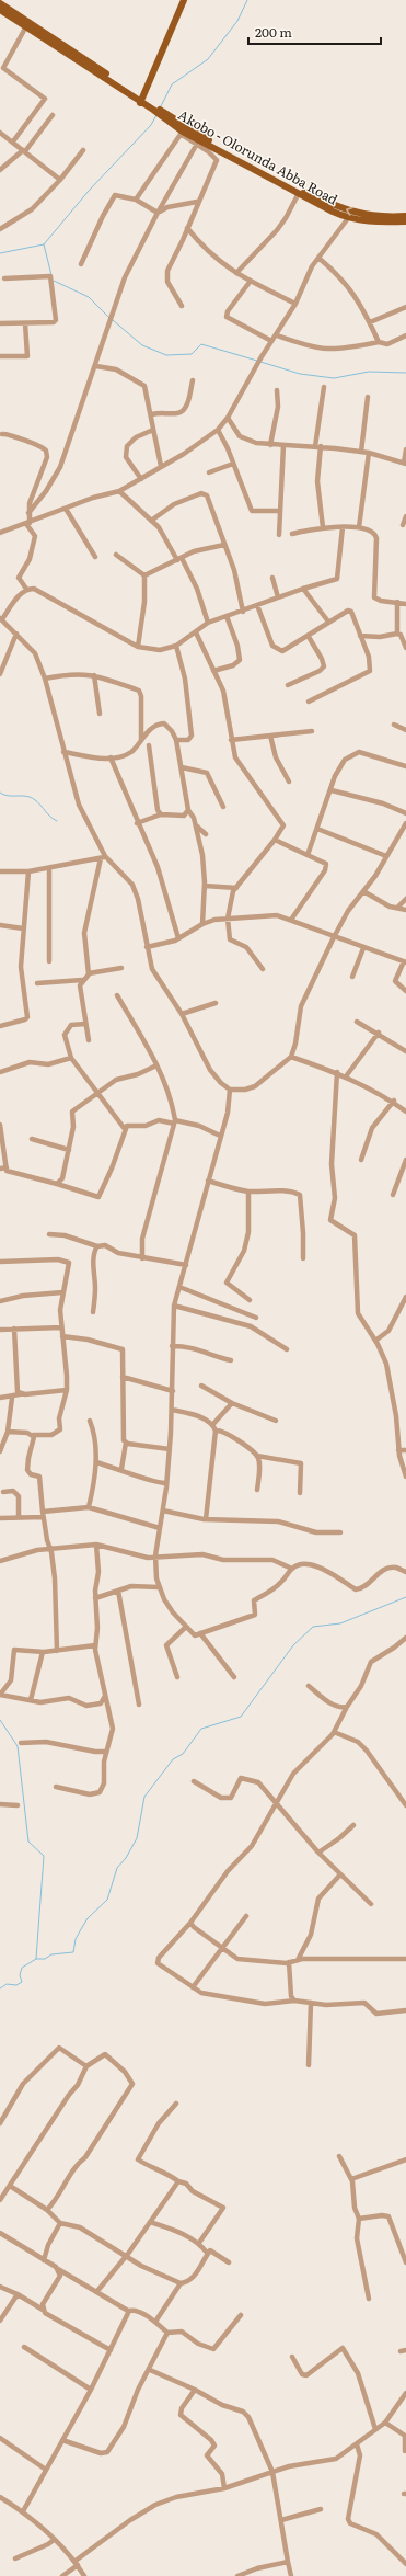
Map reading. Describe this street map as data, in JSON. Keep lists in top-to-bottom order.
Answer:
{
  "streets": {
    "main road": ["Akobo - Olorunda Abba Road"]
  },
  "scale_bar": "200 m"
}
